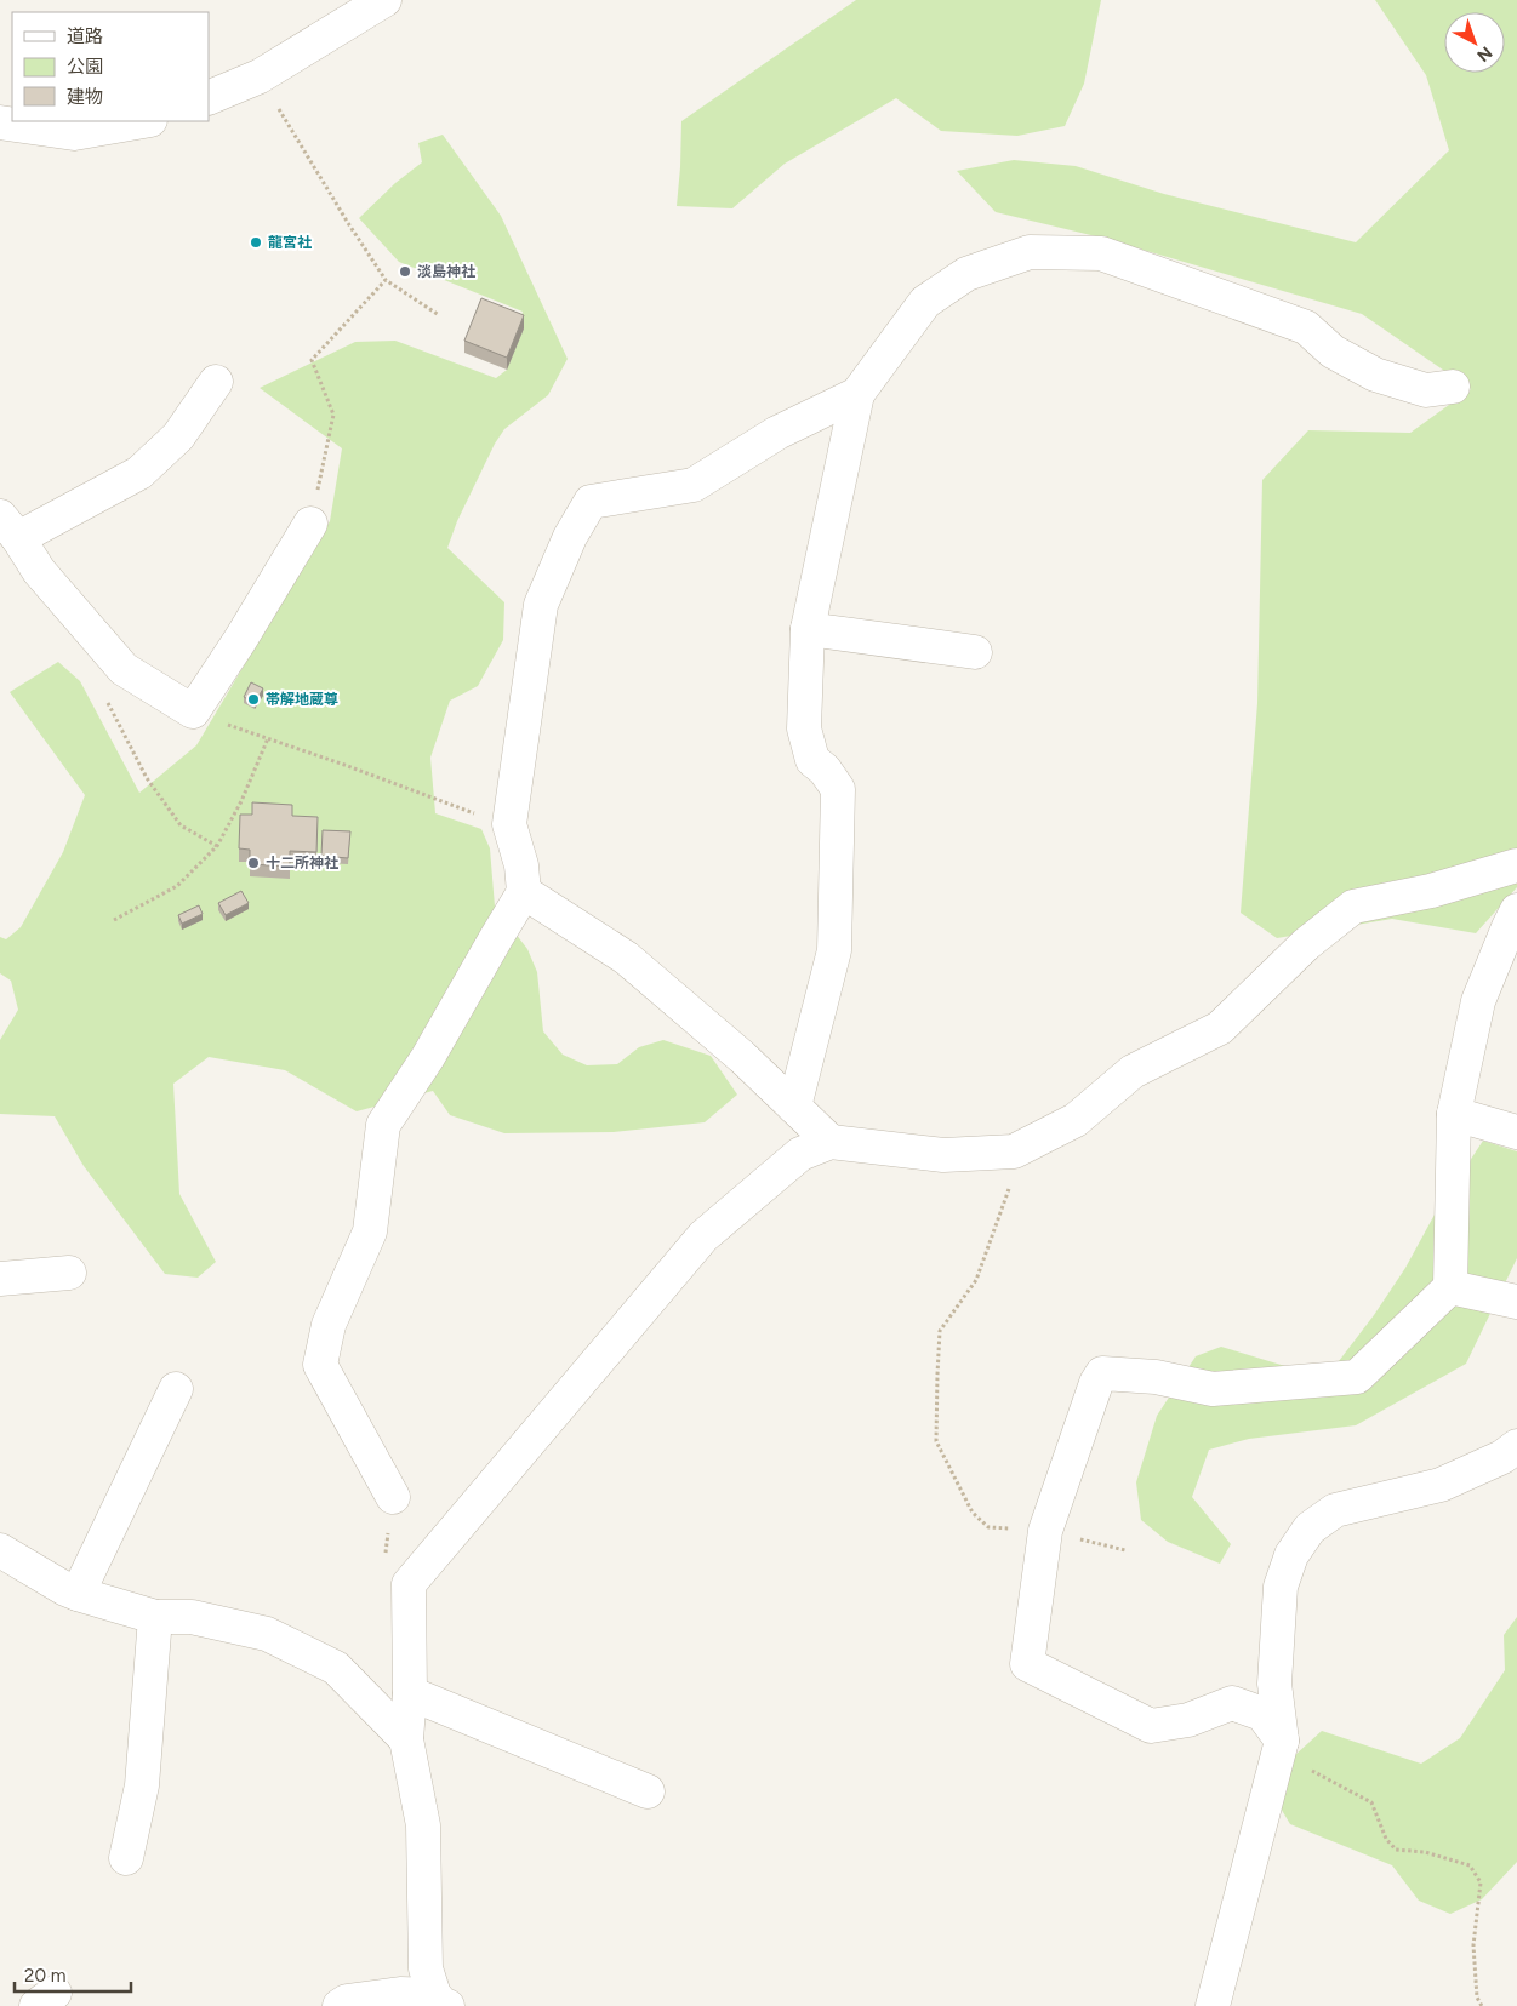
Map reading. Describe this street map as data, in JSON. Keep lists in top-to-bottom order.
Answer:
{
  "places": [
    "龍宮社",
    "淡島神社",
    "帯解地蔵尊",
    "十二所神社"
  ],
  "legend": ["道路", "公園", "建物"],
  "scale_bar": "20 m",
  "north": "bottom right"
}
